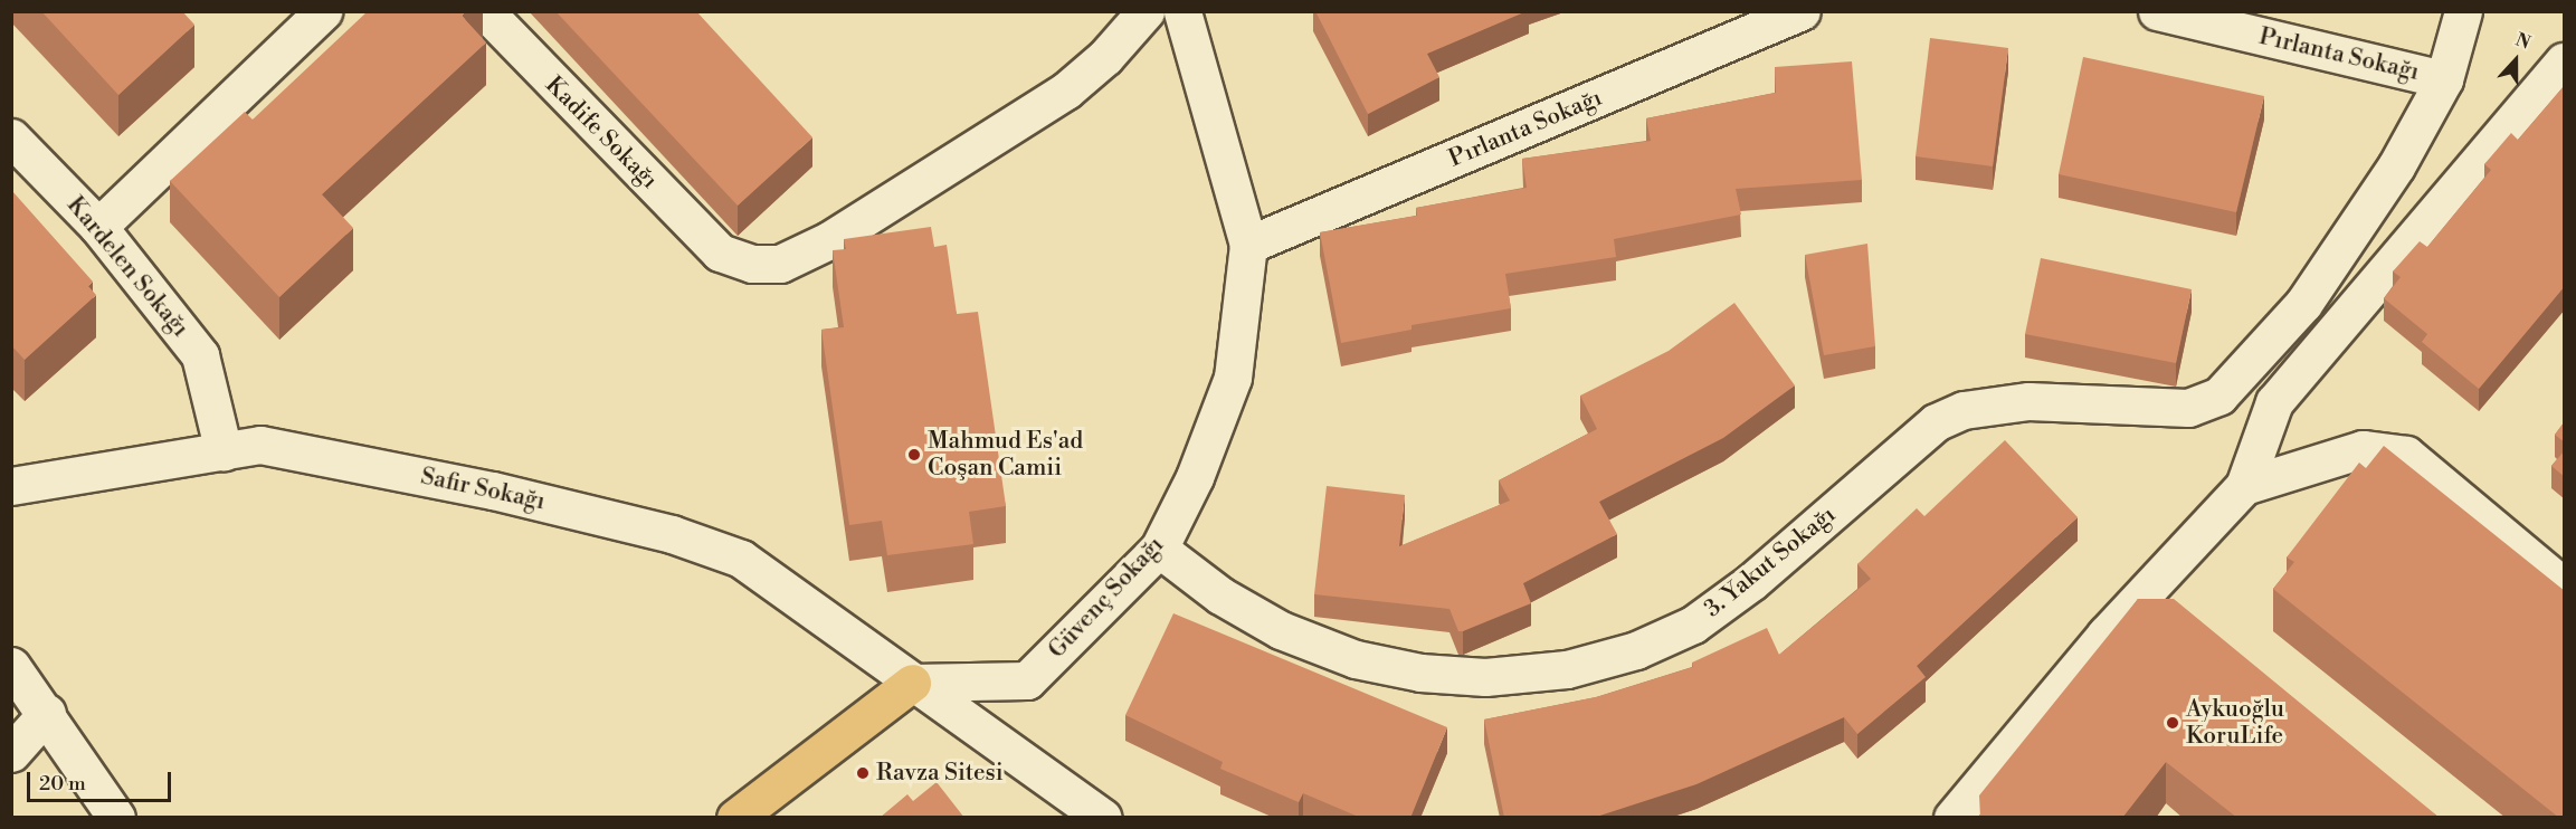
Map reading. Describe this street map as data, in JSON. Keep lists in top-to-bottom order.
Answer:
{
  "streets": {
    "street": [
      "Pırlanta Sokağı",
      "Kadife Sokağı",
      "Kardelen Sokağı",
      "Safir Sokağı",
      "3. Yakut Sokağı",
      "Güvenç Sokağı"
    ]
  },
  "crossings": [
    ["Pırlanta Sokağı", "3. Yakut Sokağı"],
    ["Pırlanta Sokağı", "Güvenç Sokağı"],
    ["Kardelen Sokağı", "Safir Sokağı"],
    ["Safir Sokağı", "Güvenç Sokağı"],
    ["3. Yakut Sokağı", "Güvenç Sokağı"]
  ],
  "places": ["Mahmud Es'ad Coşan Camii", "Aykuoğlu KoruLife", "Ravza Sitesi"],
  "scale_bar": "20 m",
  "north": "top"
}
